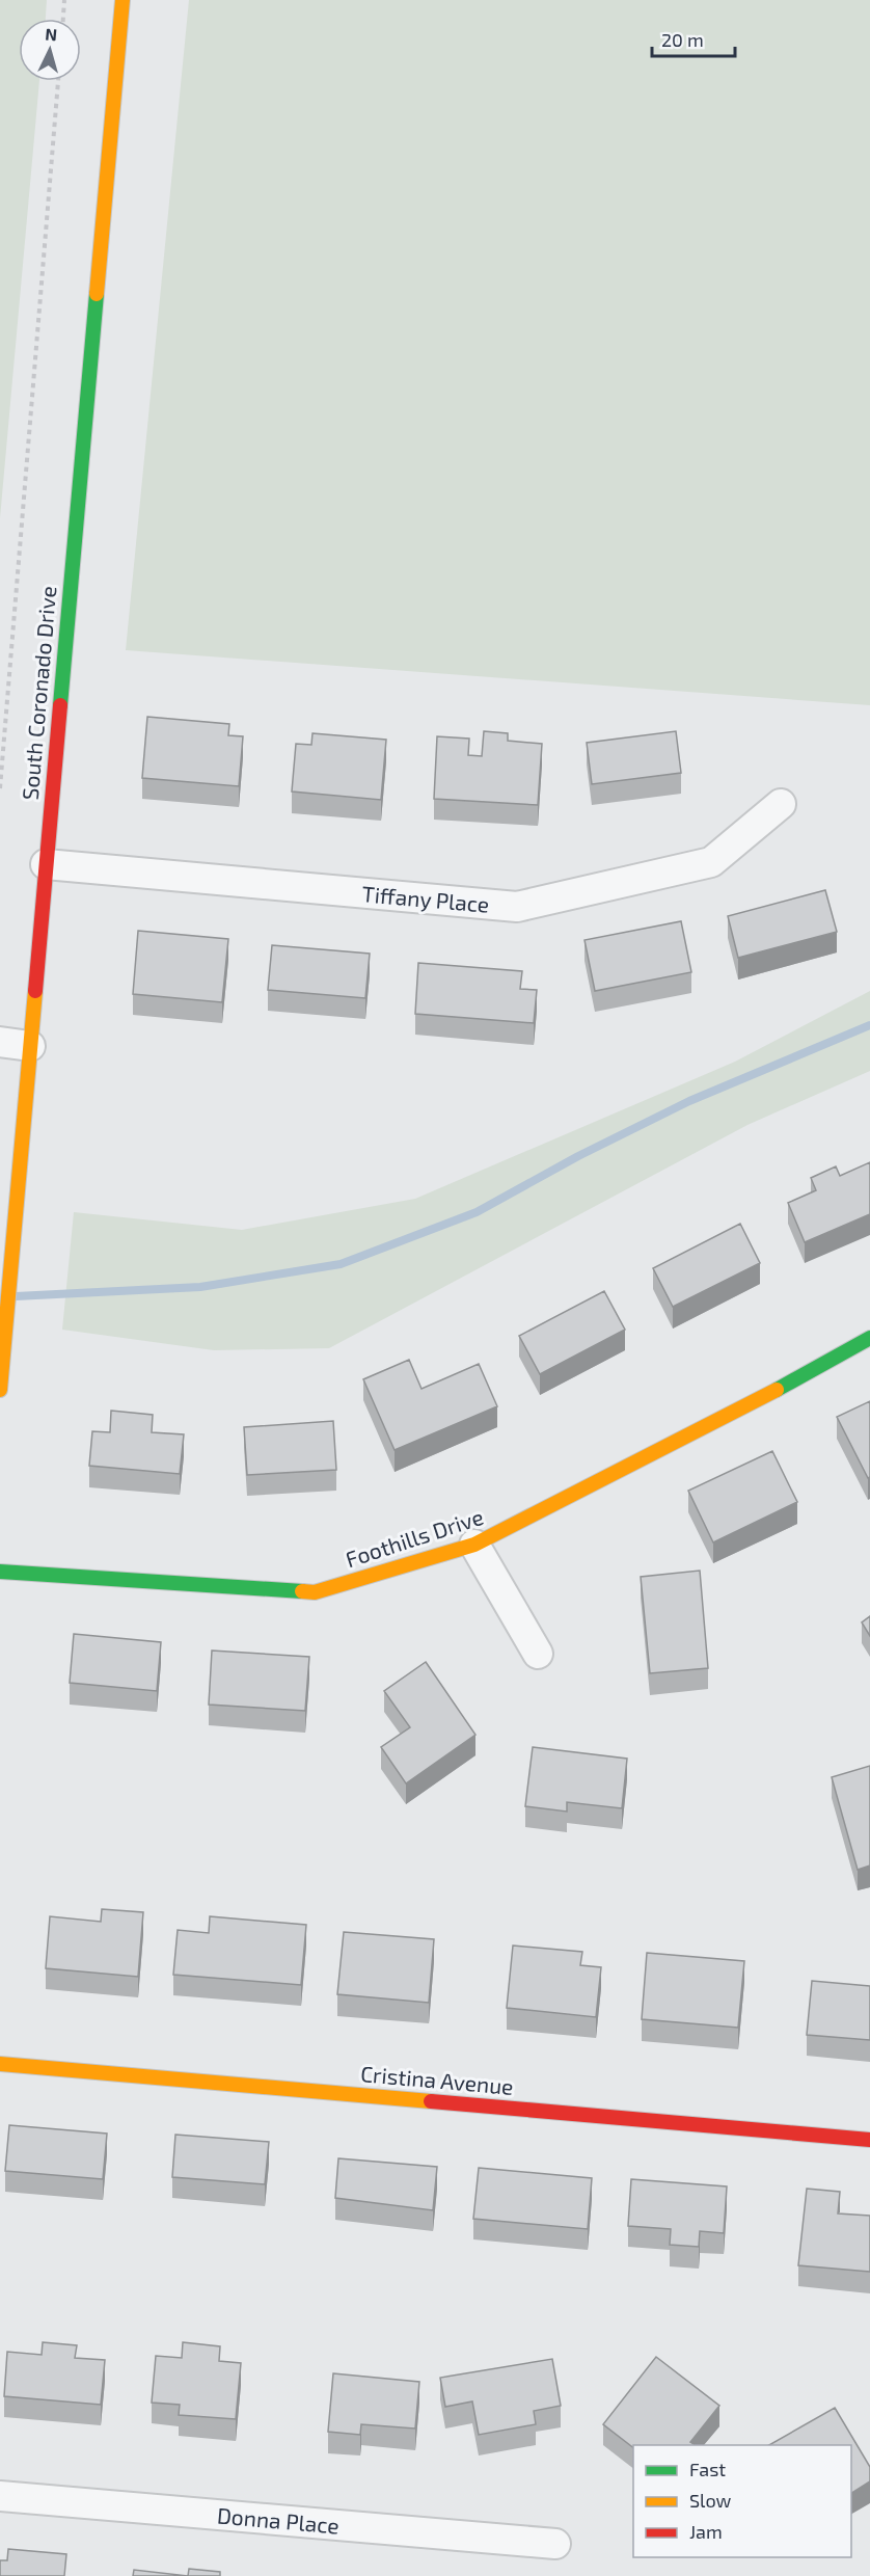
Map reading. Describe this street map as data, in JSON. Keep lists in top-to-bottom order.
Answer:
{
  "streets": {
    "street": [
      "South Coronado Drive",
      "Tiffany Place",
      "Foothills Drive",
      "Cristina Avenue",
      "Donna Place"
    ]
  },
  "crossings": [
    ["South Coronado Drive", "Tiffany Place"]
  ],
  "legend": ["Fast", "Slow", "Jam"],
  "scale_bar": "20 m",
  "north": "top"
}
